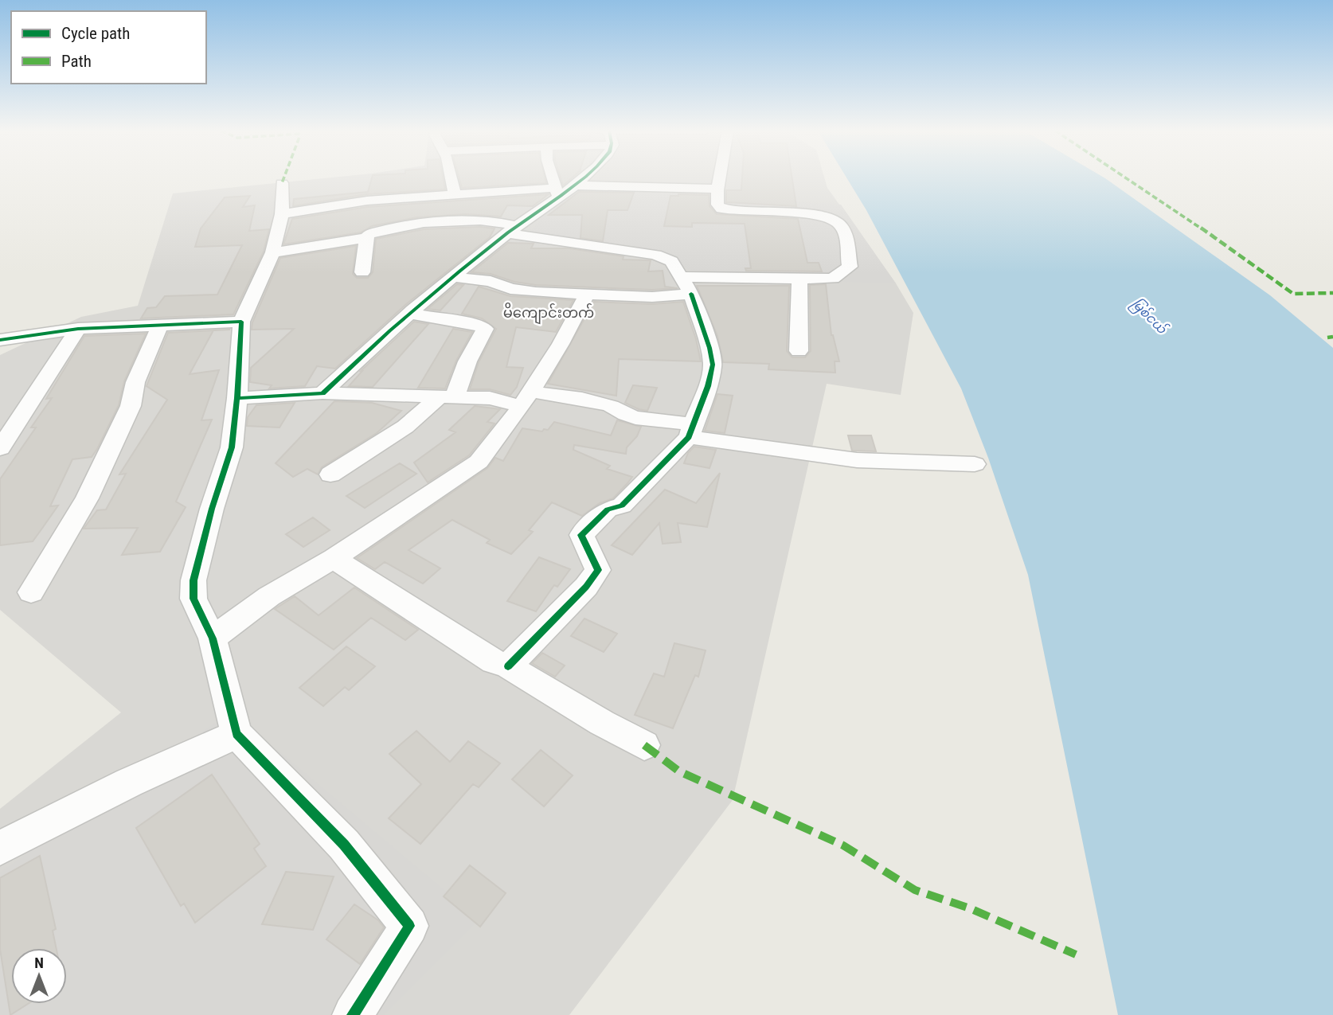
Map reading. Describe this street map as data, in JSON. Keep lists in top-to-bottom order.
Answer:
{
  "districts": ["မိကျောင်းတက်"],
  "water": ["မြစ်ငယ်"],
  "legend": ["Cycle path", "Path"],
  "north": "top"
}
